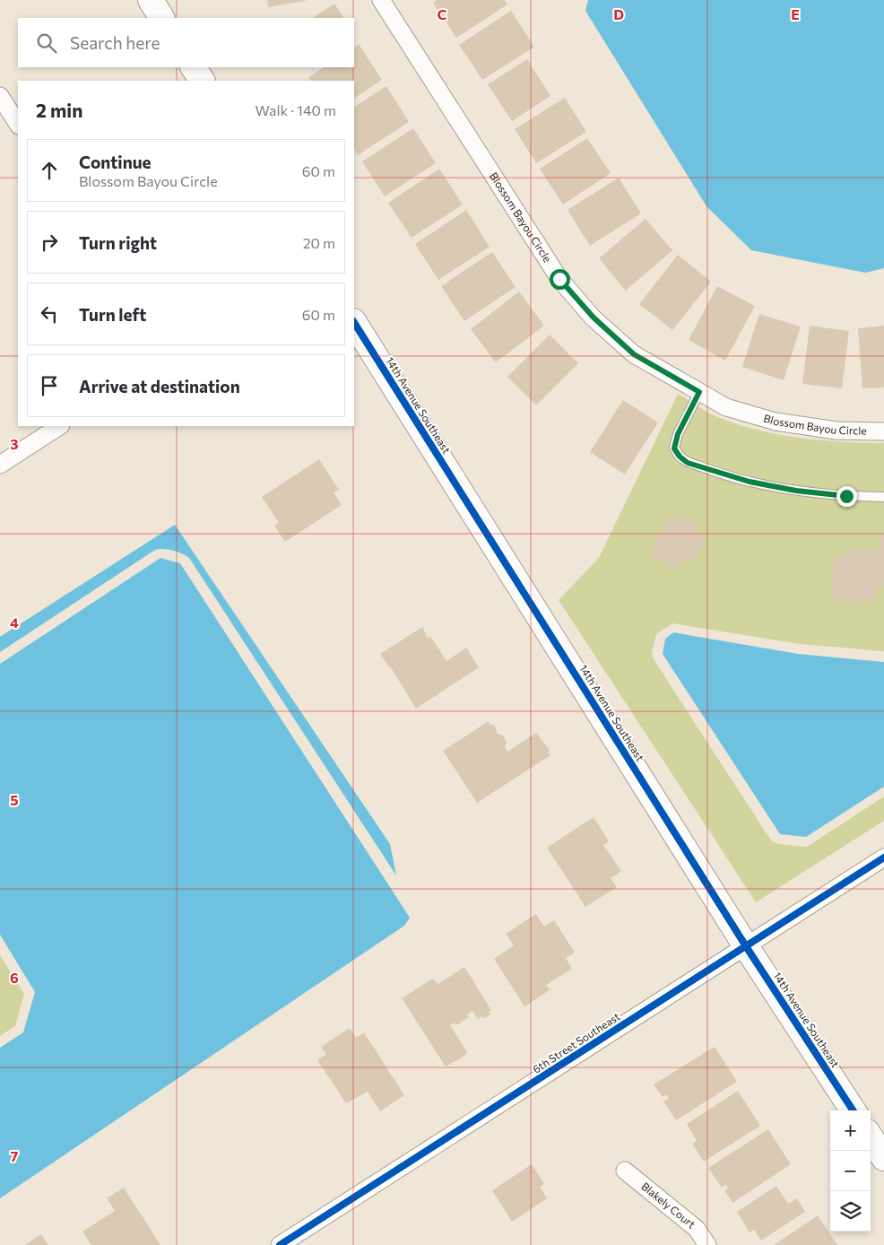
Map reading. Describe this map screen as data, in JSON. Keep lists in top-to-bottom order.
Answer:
{
  "streets": {
    "street": [
      "Blossom Bayou Circle",
      "14th Avenue Southeast",
      "6th Street Southeast",
      "Blakely Court"
    ]
  },
  "crossings": [
    ["14th Avenue Southeast", "6th Street Southeast"]
  ],
  "page": {
    "search": "Search here",
    "heading": ["2 min", "Walk · 140 m"],
    "list": [
      ["Continue", "Blossom Bayou Circle", "60 m"],
      ["Turn right", "20 m"],
      ["Turn left", "60 m"],
      "Arrive at destination"
    ],
    "map_buttons": ["+", "−"]
  },
  "grid": {
    "columns": ["C", "D", "E"],
    "rows": [
      "3",
      "4",
      "5",
      "6",
      "7"
    ]
  }
}
